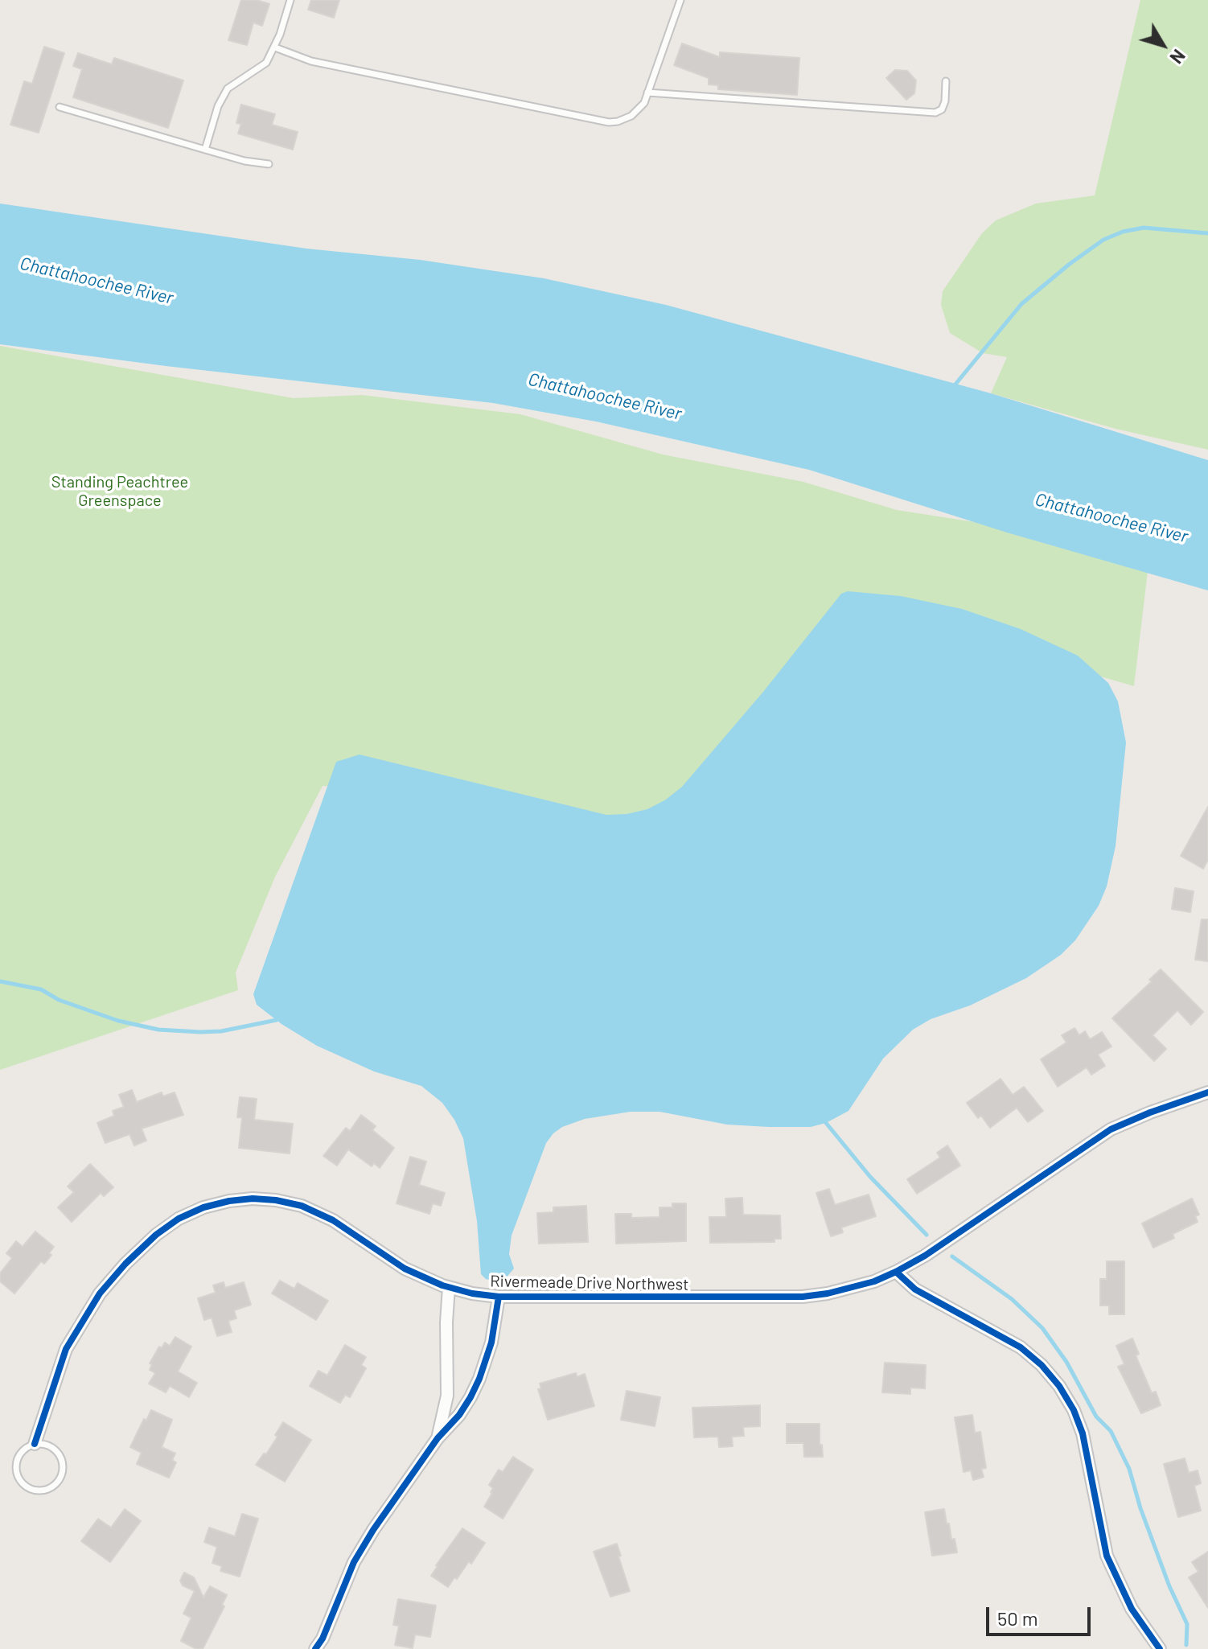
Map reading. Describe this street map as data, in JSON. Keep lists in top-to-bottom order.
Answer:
{
  "streets": {
    "street": ["Rivermeade Drive Northwest"]
  },
  "water": ["Chattahoochee River"],
  "parks": ["Standing Peachtree Greenspace"],
  "scale_bar": "50 m",
  "north": "bottom right"
}
